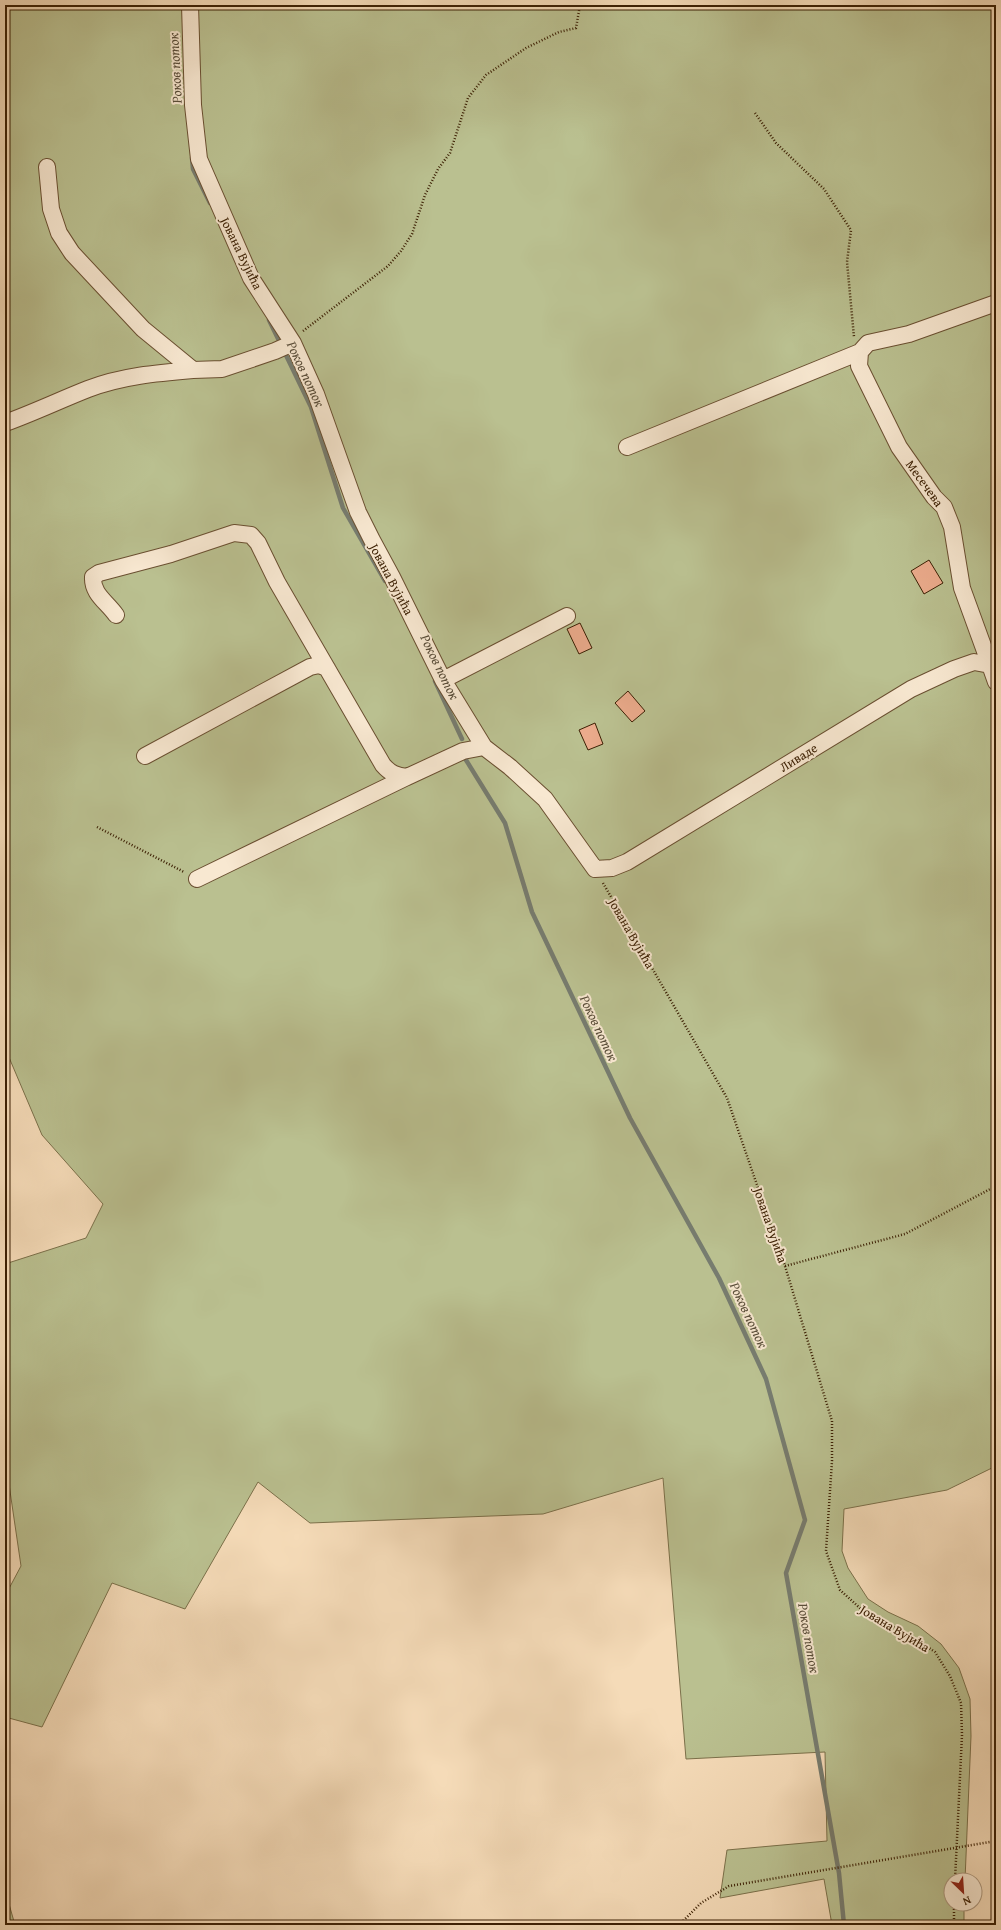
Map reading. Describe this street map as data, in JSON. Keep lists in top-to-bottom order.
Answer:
{
  "streets": {
    "street": ["Јована Вујића", "Месечева", "Ливаде"]
  },
  "crossings": [
    ["Јована Вујића", "Ливаде"],
    ["Месечева", "Ливаде"]
  ],
  "water": ["Роков поток"],
  "north": "bottom right"
}
